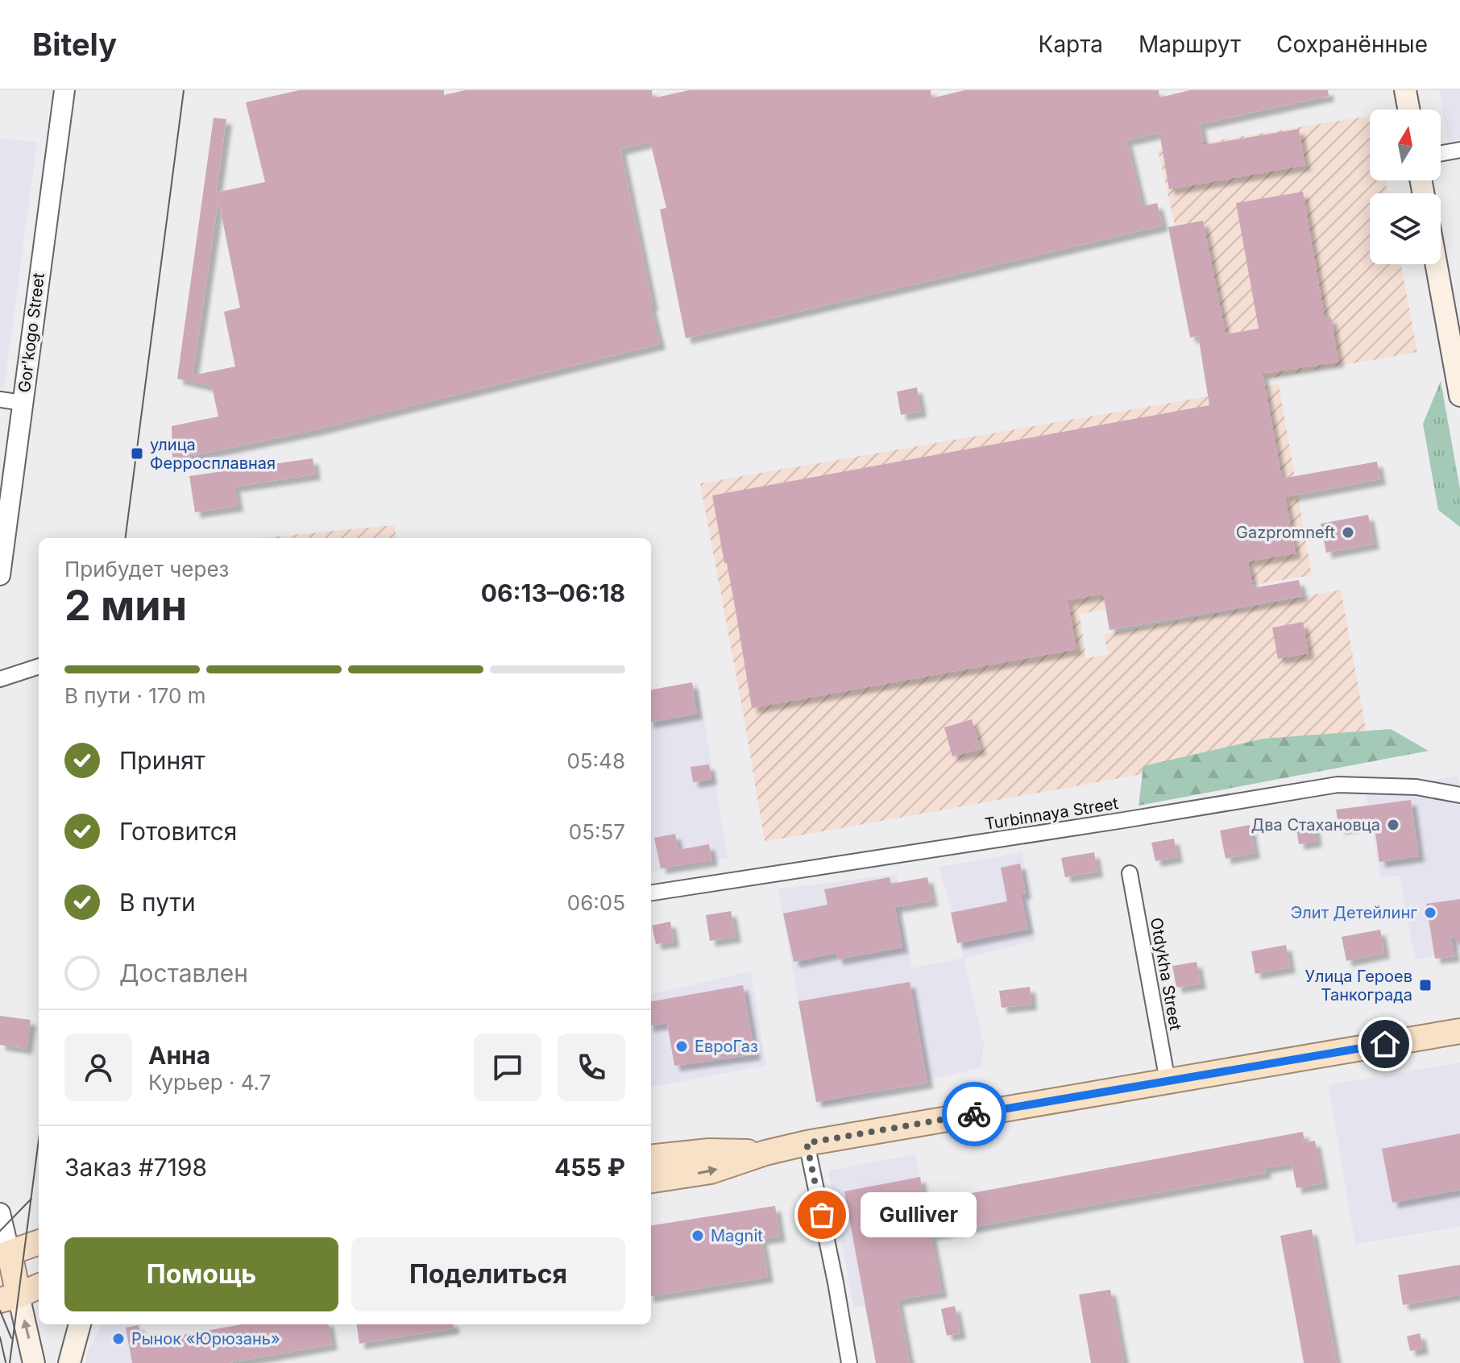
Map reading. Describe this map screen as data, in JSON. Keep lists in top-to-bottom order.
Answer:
{
  "streets": {
    "street": ["Gor'kogo Street", "Turbinnaya Street", "Otdykha Street"]
  },
  "places": {
    "transit": ["улица Ферросплавная", "Улица Героев Танкограда"],
    "other": [
      "Gazpromneft",
      "Два Стахановца",
      "Элит Детейлинг",
      "ЕвроГаз",
      "Gulliver",
      "Magnit",
      "Рынок «Юрюзань»"
    ]
  },
  "north": "top",
  "page": {
    "header": "Bitely",
    "nav": ["Карта", "Маршрут", "Сохранённые"],
    "heading": ["2 мин", "Прибудет через", "06:13–06:18"],
    "panel": [
      "Анна",
      "Курьер · 4.7",
      "Заказ #7198",
      "455 ₽"
    ],
    "bar": "В пути · 170 m",
    "list": [
      ["Принят", "05:48"],
      ["Готовится", "05:57"],
      ["В пути", "06:05"],
      "Доставлен"
    ],
    "bubble": "Gulliver",
    "buttons": ["Помощь", "Поделиться"]
  }
}
